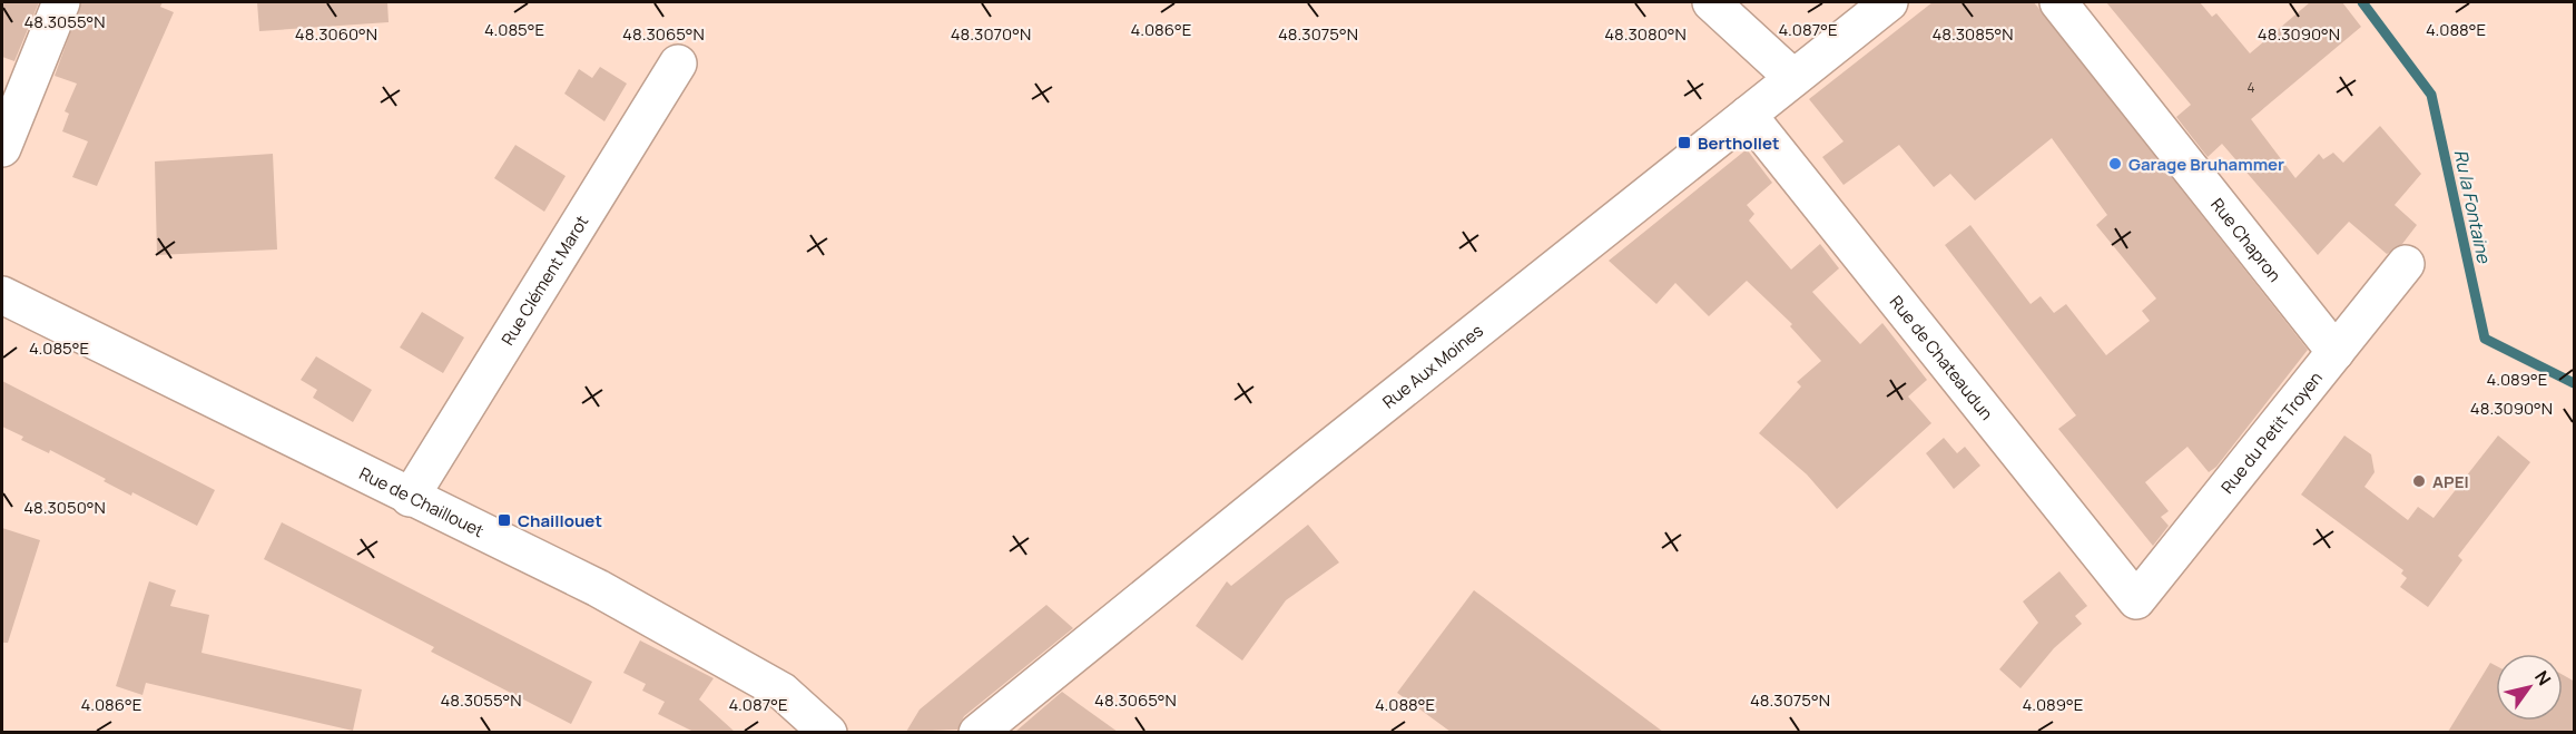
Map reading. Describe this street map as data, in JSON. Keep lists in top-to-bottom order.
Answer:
{
  "streets": {
    "street": [
      "Rue Chapron",
      "Rue Clément Marot",
      "Rue de Chateaudun",
      "Rue Aux Moines",
      "Rue du Petit Troyen",
      "Rue de Chaillouet"
    ]
  },
  "crossings": [
    ["Rue Chapron", "Rue du Petit Troyen"],
    ["Rue Clément Marot", "Rue de Chaillouet"],
    ["Rue de Chateaudun", "Rue Aux Moines"],
    ["Rue de Chateaudun", "Rue du Petit Troyen"]
  ],
  "water": ["Ru la Fontaine"],
  "places": {
    "transit": ["Berthollet", "Chaillouet"],
    "other": ["Garage Bruhammer", "APEI"]
  },
  "house_numbers": ["4"],
  "north": "top right",
  "coordinates": [
    "48.3055°N",
    "4.086°E",
    "4.088°E",
    "4.085°E",
    "4.087°E",
    "48.3090°N",
    "48.3060°N",
    "48.3065°N",
    "48.3070°N",
    "48.3075°N",
    "48.3080°N",
    "48.3085°N",
    "4.089°E",
    "48.3050°N"
  ]
}
